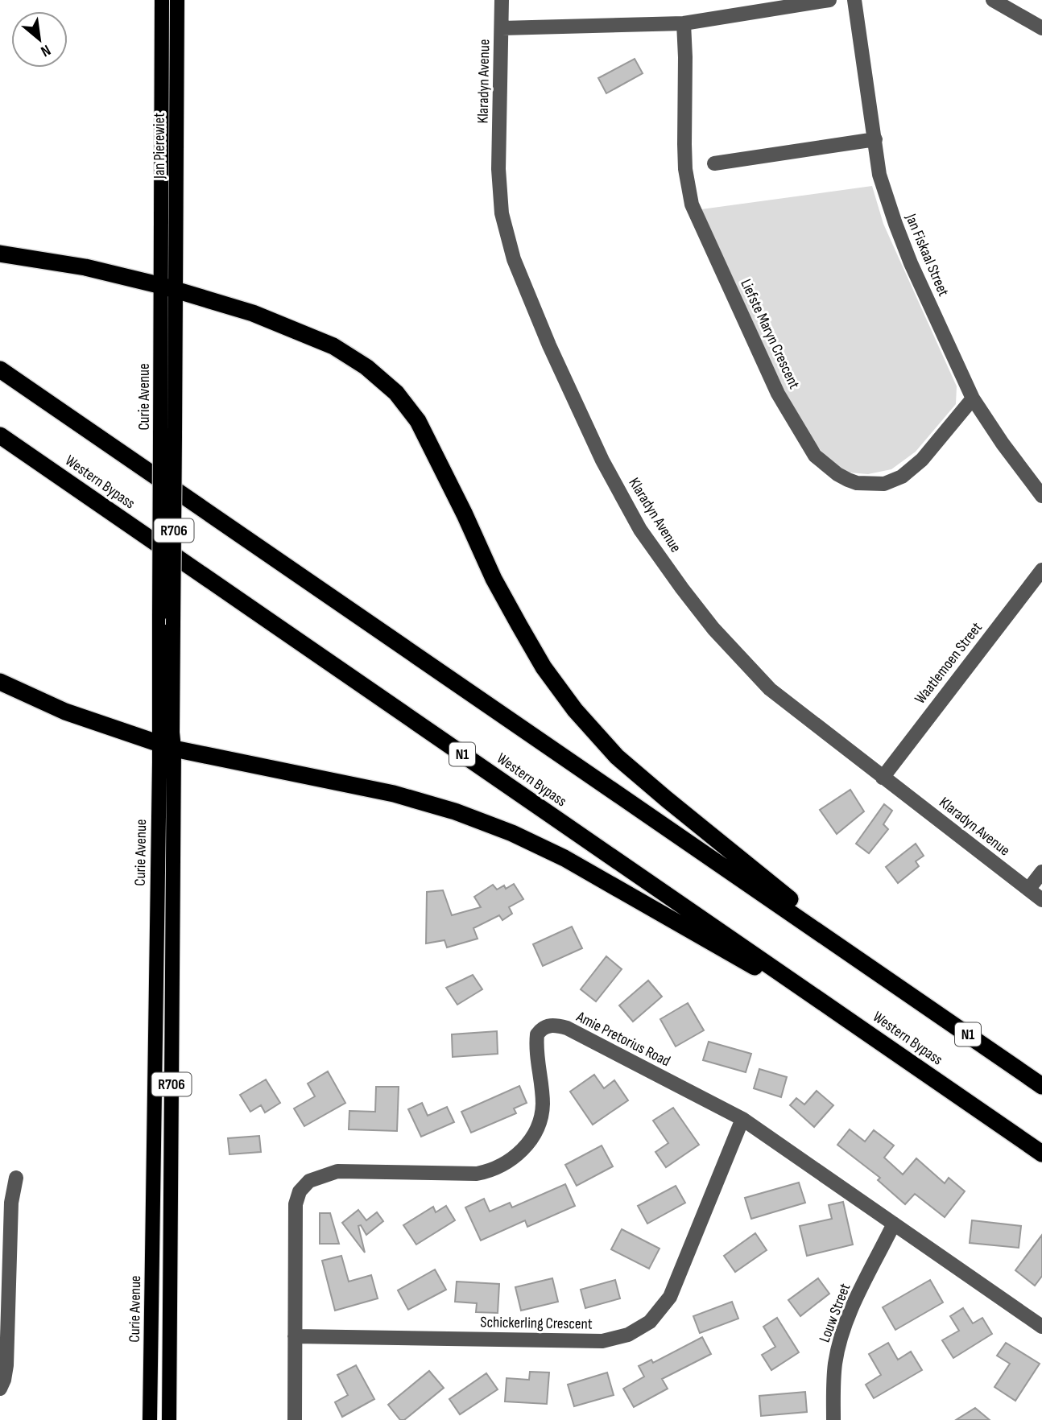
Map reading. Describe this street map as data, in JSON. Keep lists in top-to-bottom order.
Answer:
{
  "streets": {
    "highway": ["Western Bypass", "N1"],
    "main road": ["Jan Pierewiet", "Curie Avenue", "R706"],
    "street": [
      "Klaradyn Avenue",
      "Jan Fiskaal Street",
      "Liefste Maryn Crescent",
      "Waatlemoen Street",
      "Amie Pretorius Road",
      "Louw Street",
      "Schickerling Crescent"
    ]
  },
  "crossings": [
    ["Klaradyn Avenue", "Waatlemoen Street"],
    ["Jan Pierewiet", "Curie Avenue"],
    ["Jan Fiskaal Street", "Liefste Maryn Crescent"],
    ["Amie Pretorius Road", "Louw Street"],
    ["Amie Pretorius Road", "Schickerling Crescent"]
  ],
  "north": "bottom right"
}
